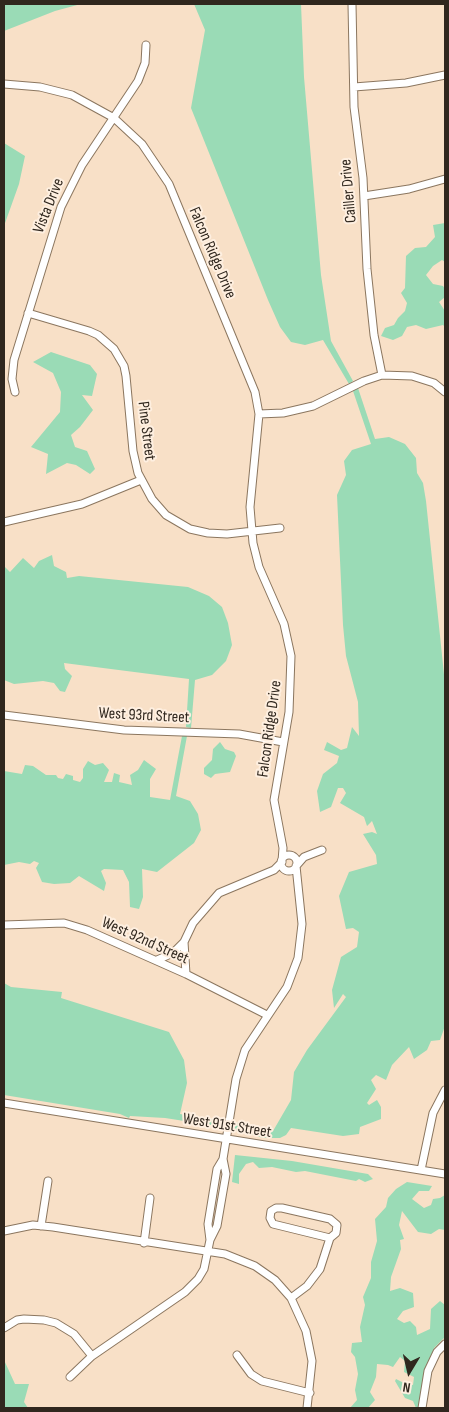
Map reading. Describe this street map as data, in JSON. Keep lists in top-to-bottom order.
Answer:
{
  "streets": {
    "street": [
      "Cailler Drive",
      "Vista Drive",
      "Falcon Ridge Drive",
      "Pine Street",
      "West 93rd Street",
      "West 92nd Street",
      "West 91st Street"
    ]
  },
  "crossings": [
    ["Vista Drive", "Falcon Ridge Drive"],
    ["Vista Drive", "Pine Street"],
    ["Falcon Ridge Drive", "Pine Street"],
    ["Falcon Ridge Drive", "West 93rd Street"]
  ],
  "north": "bottom"
}
